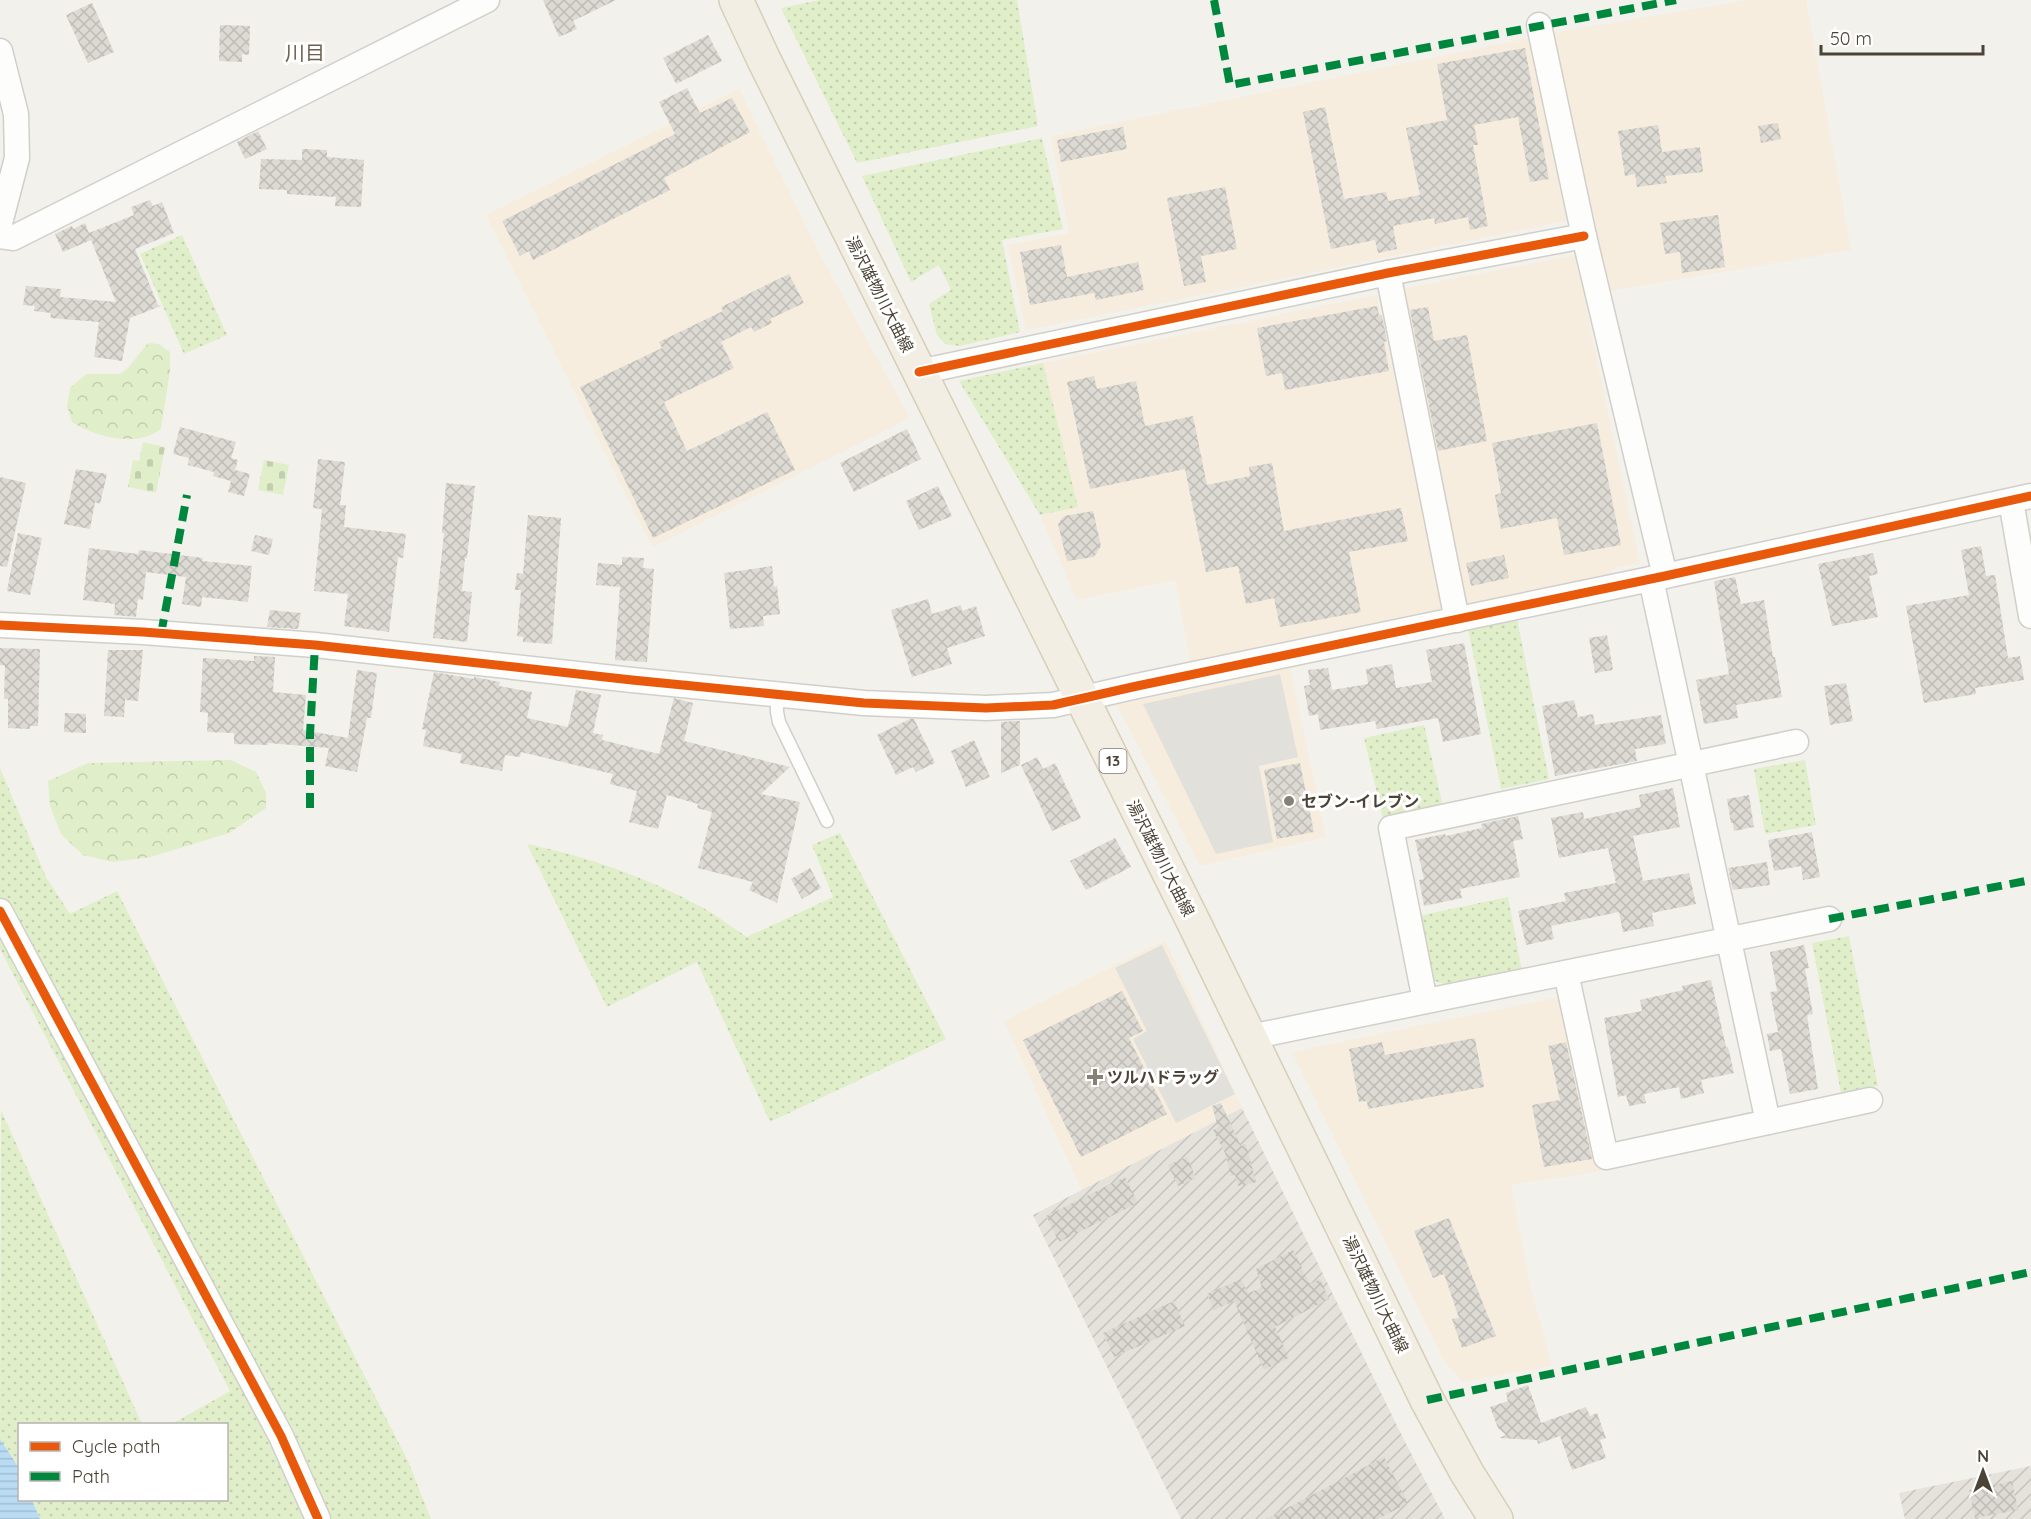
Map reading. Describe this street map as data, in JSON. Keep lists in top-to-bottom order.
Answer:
{
  "streets": {
    "main road": ["湯沢雄物川大曲線", "13"]
  },
  "districts": ["川目"],
  "places": {
    "other": ["セブン-イレブン"],
    "health": ["ツルハドラッグ"]
  },
  "legend": ["Cycle path", "Path"],
  "scale_bar": "50 m",
  "north": "top"
}
